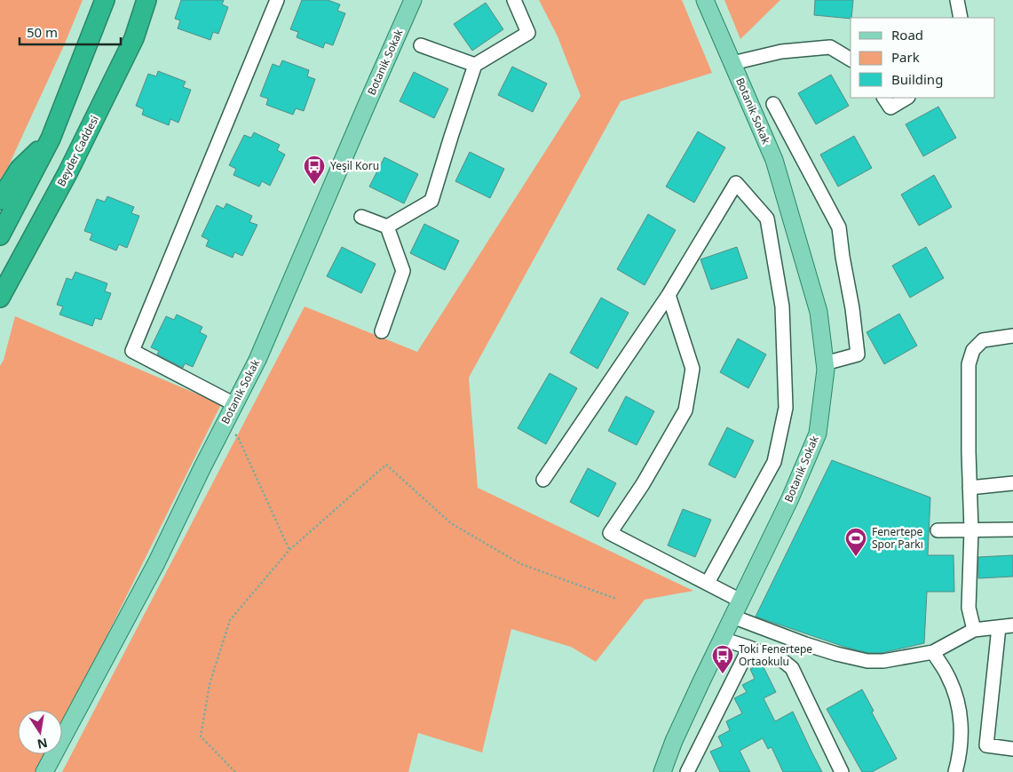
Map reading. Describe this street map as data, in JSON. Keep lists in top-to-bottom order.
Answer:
{
  "streets": {
    "highway": ["Beyder Caddesi"],
    "main road": ["Botanik Sokak"]
  },
  "places": {
    "bus stop": ["Yeşil Koru", "Toki Fenertepe Ortaokulu"],
    "sports": ["Fenertepe Spor Parkı"]
  },
  "legend": ["Road", "Park", "Building"],
  "scale_bar": "50 m",
  "north": "bottom"
}
